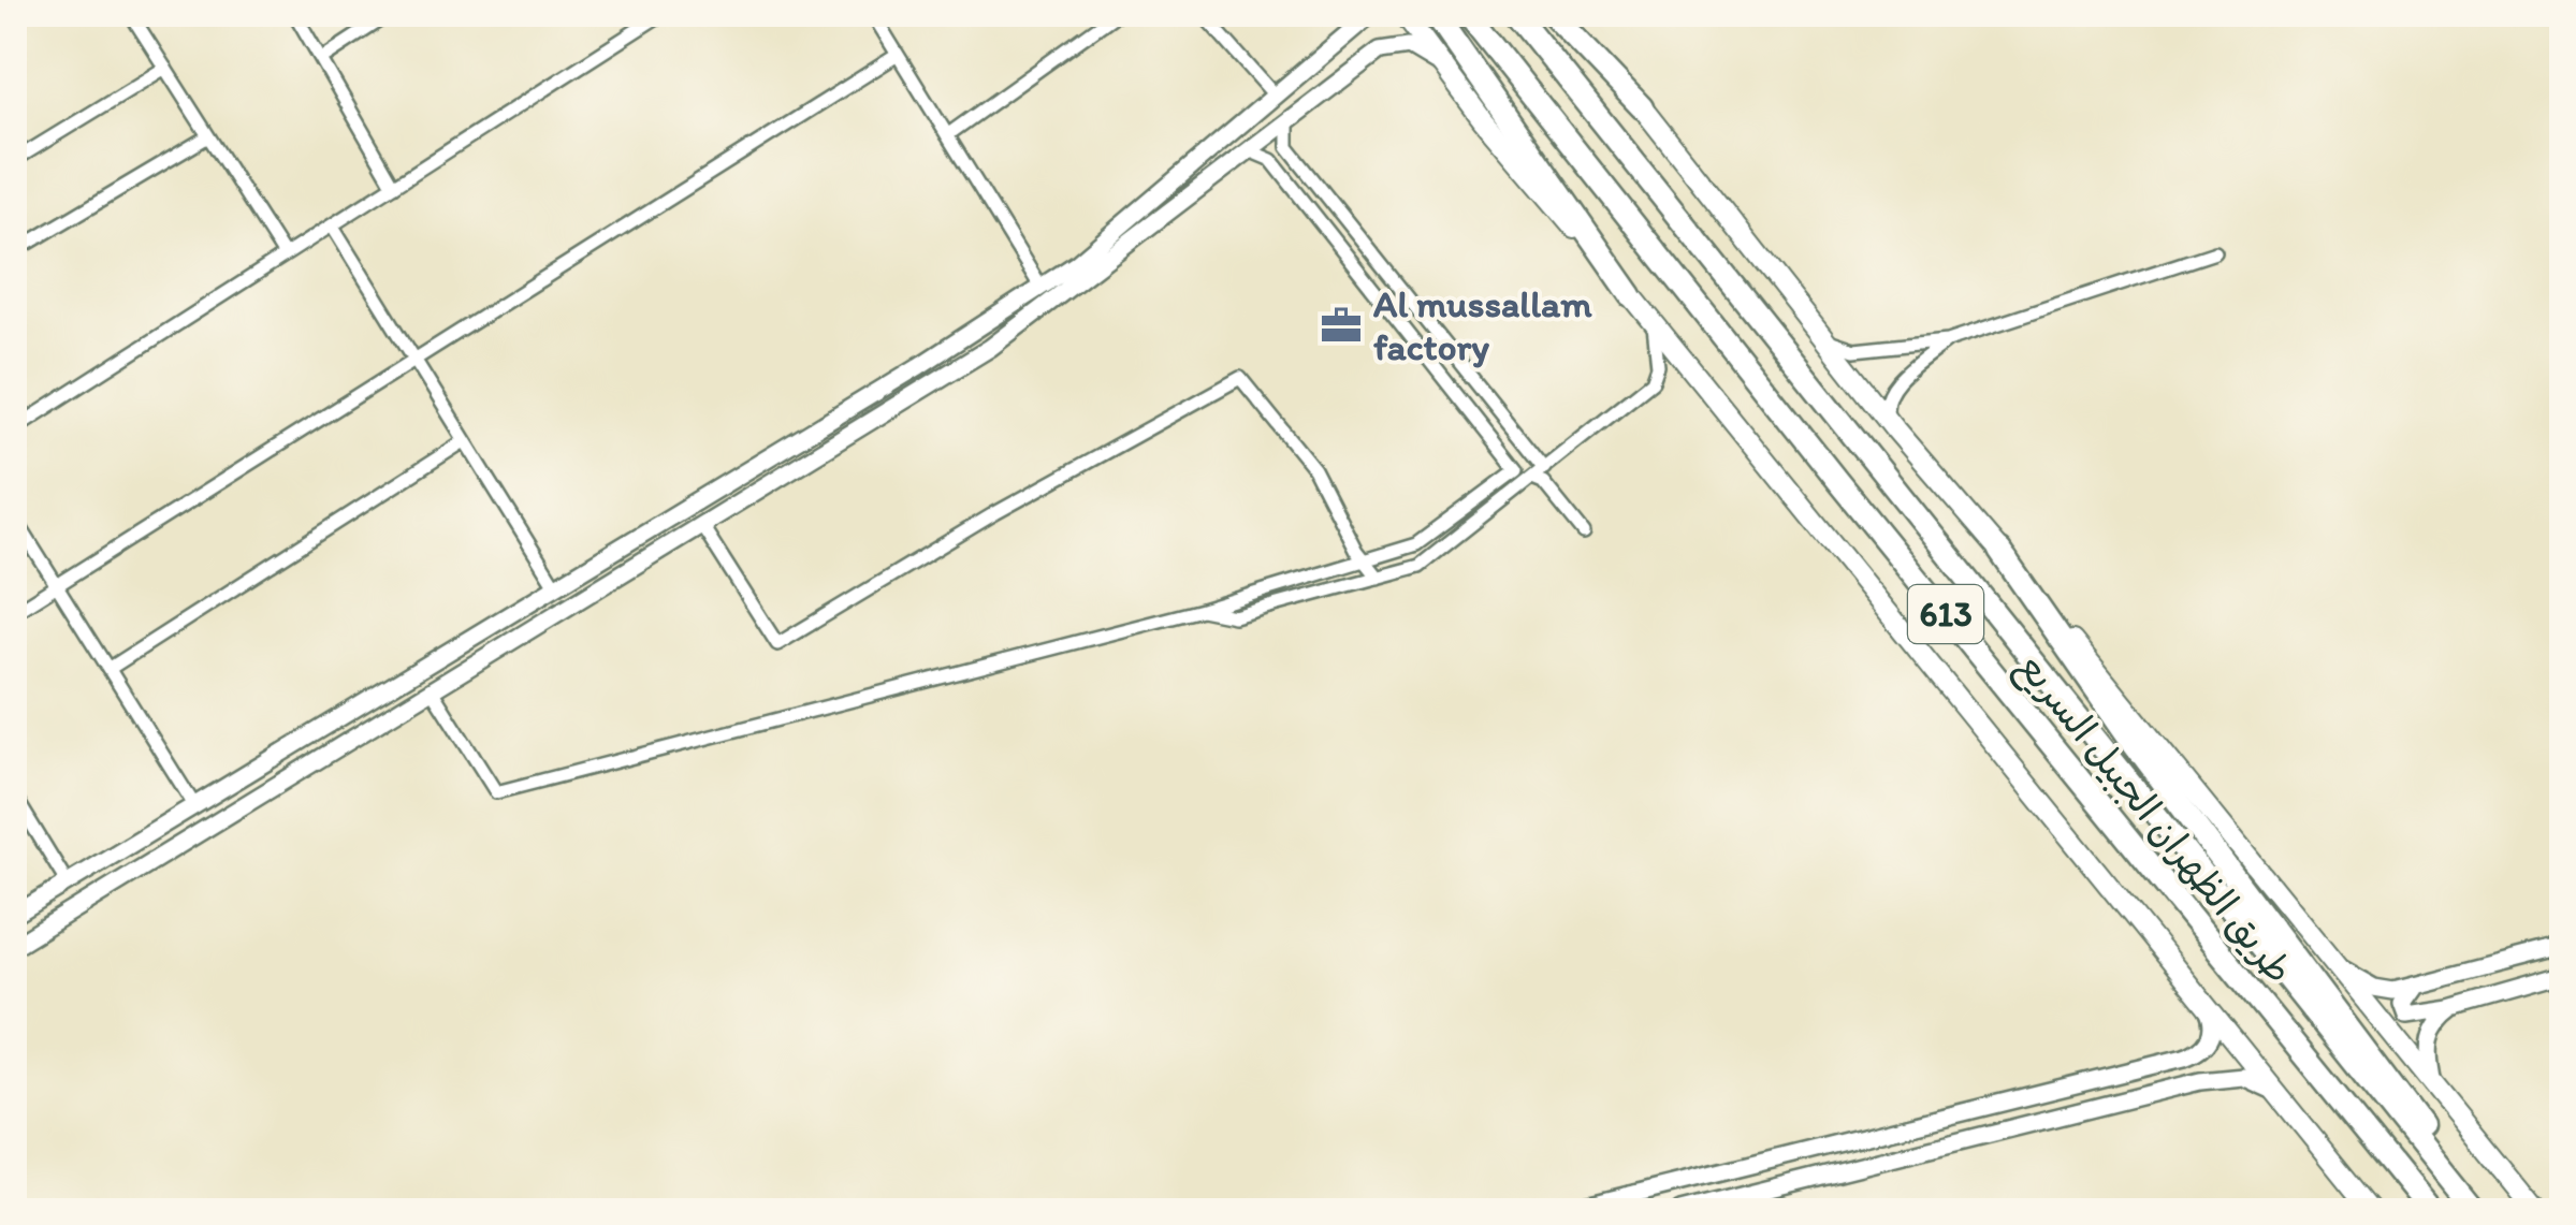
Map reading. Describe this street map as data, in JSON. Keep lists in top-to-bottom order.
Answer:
{
  "streets": {
    "highway": ["613", "طريق الظهران الجبيل السريع"]
  },
  "places": {
    "office": ["Al mussallam factory"]
  }
}
